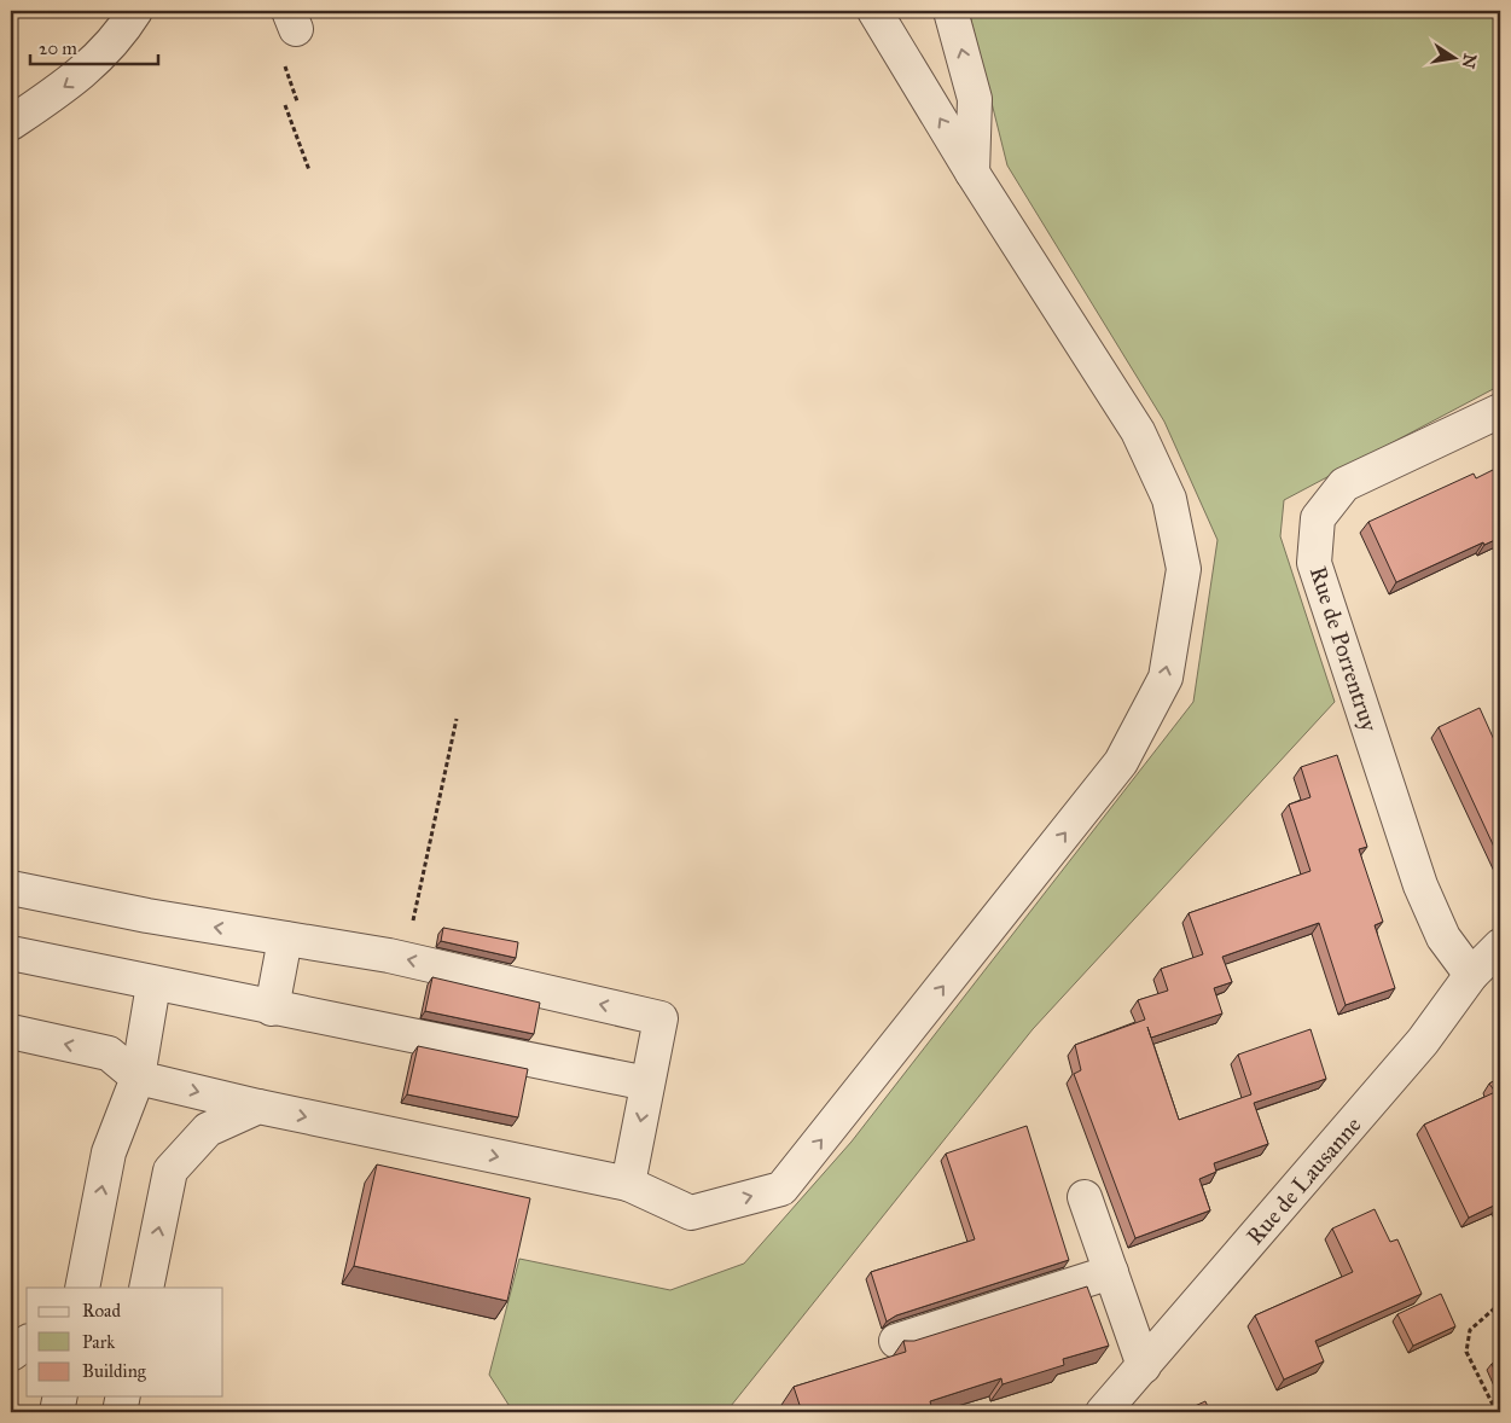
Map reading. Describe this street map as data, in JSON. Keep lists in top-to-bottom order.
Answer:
{
  "streets": {
    "street": ["Rue de Porrentruy", "Rue de Lausanne"]
  },
  "crossings": [
    ["Rue de Porrentruy", "Rue de Lausanne"]
  ],
  "legend": ["Road", "Park", "Building"],
  "scale_bar": "20 m",
  "north": "right"
}
